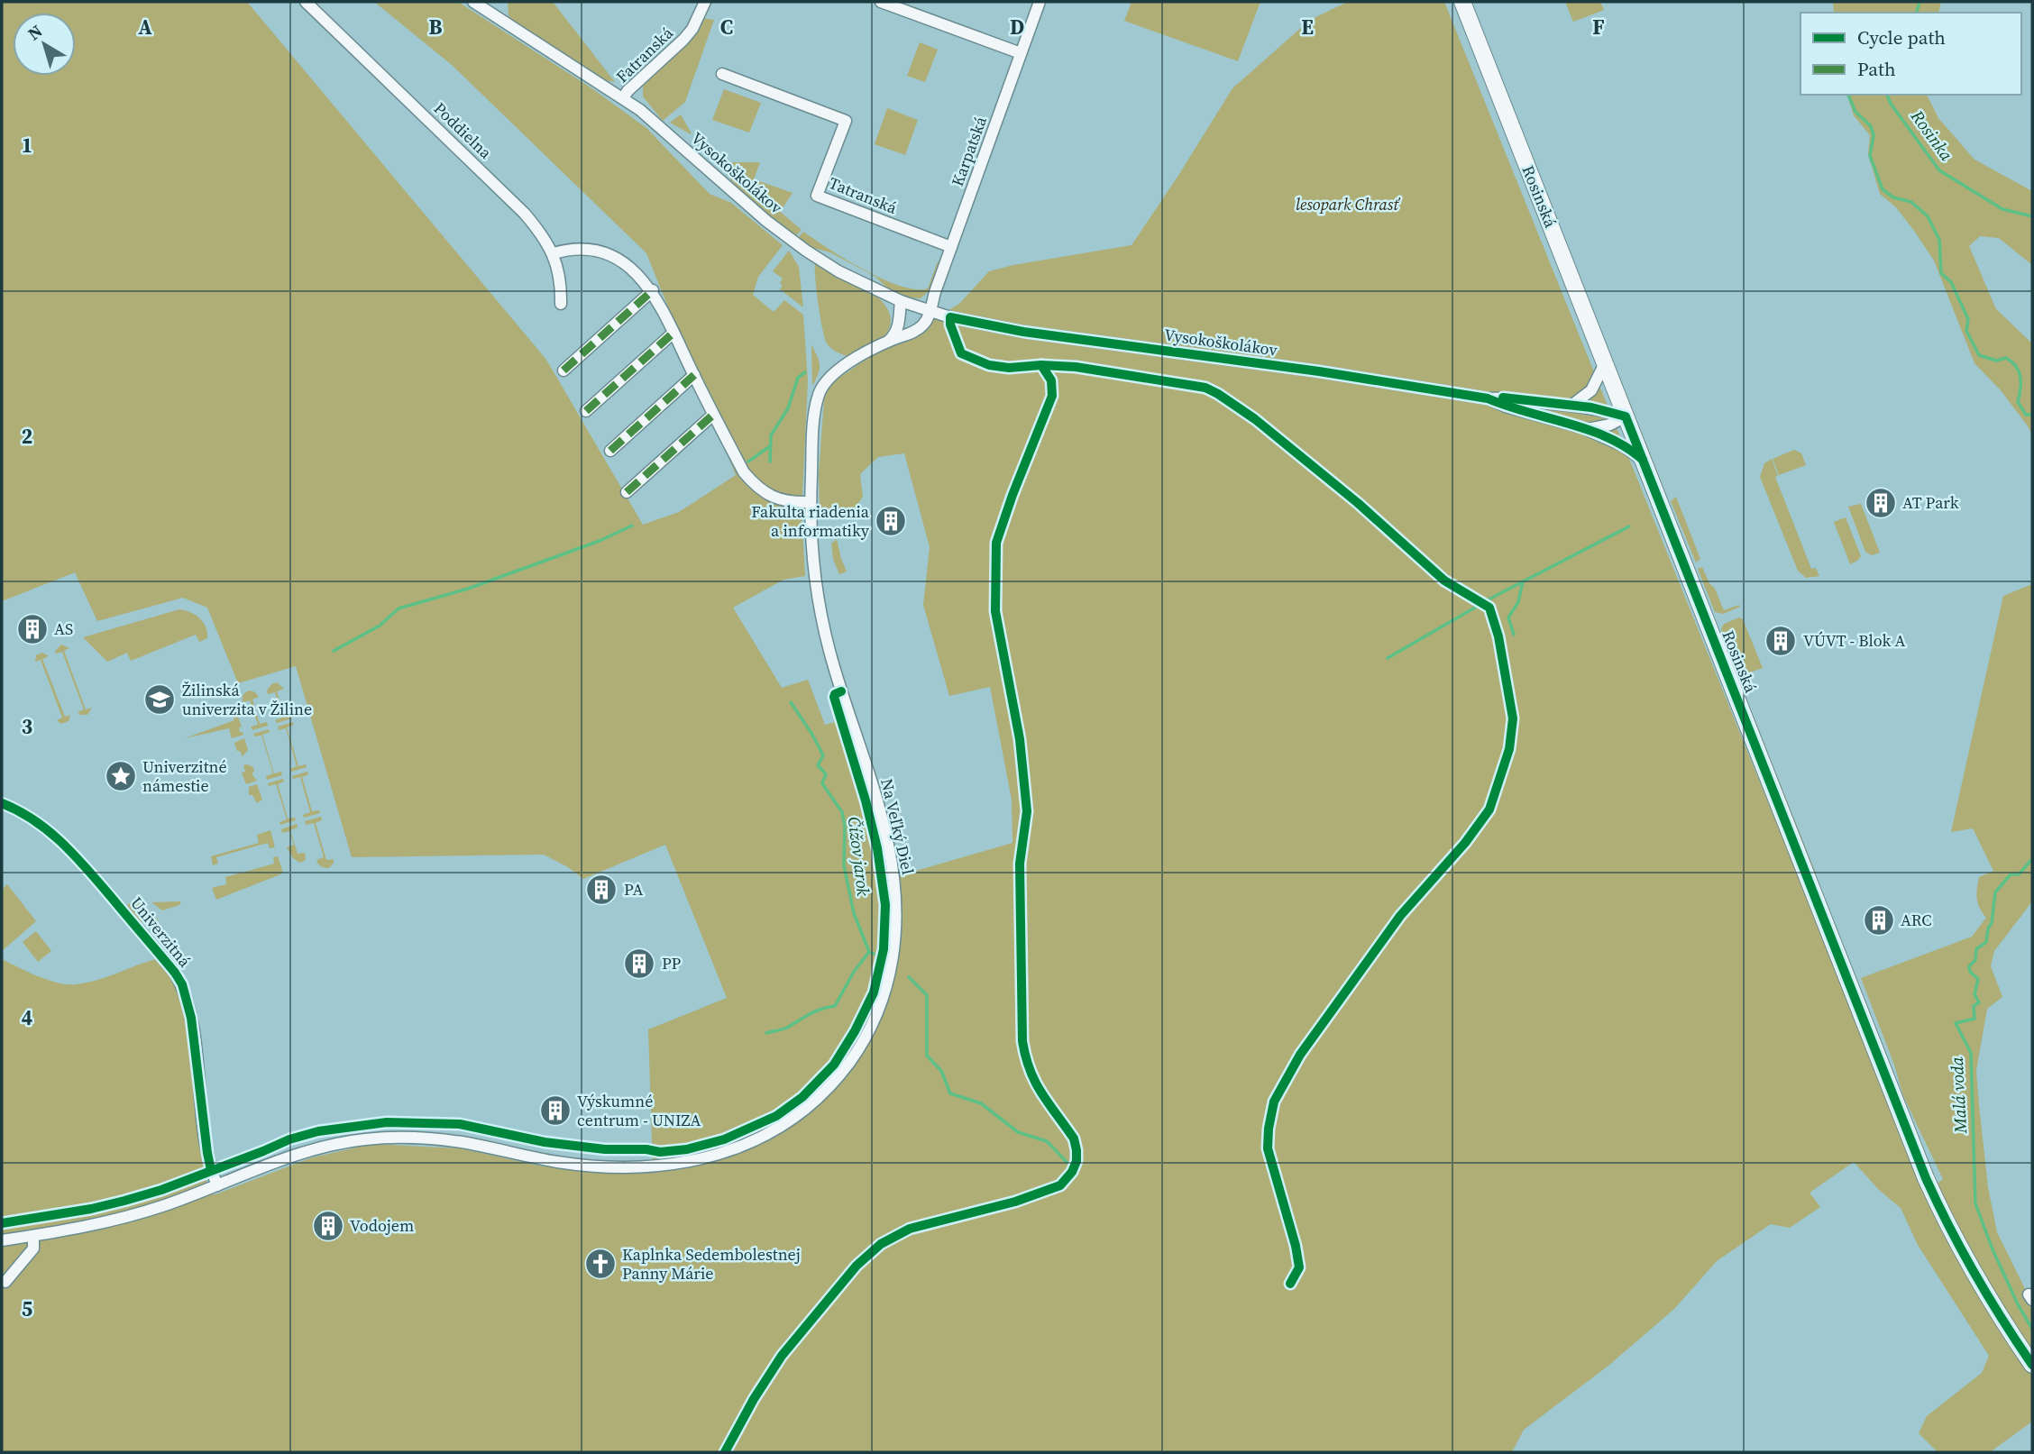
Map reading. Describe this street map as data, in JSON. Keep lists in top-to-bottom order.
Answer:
{
  "streets": {
    "street": [
      "Fatranská",
      "Poddielna",
      "Karpatská",
      "Vysokoškolákov",
      "Tatranská",
      "Rosinská",
      "Na Veľký Diel",
      "Univerzitná"
    ]
  },
  "crossings": [
    ["Fatranská", "Vysokoškolákov"],
    ["Karpatská", "Vysokoškolákov"],
    ["Karpatská", "Tatranská"],
    ["Karpatská", "Na Veľký Diel"],
    ["Vysokoškolákov", "Rosinská"],
    ["Vysokoškolákov", "Na Veľký Diel"],
    ["Na Veľký Diel", "Univerzitná"]
  ],
  "water": ["Rosinka", "Čížov jarok", "Malá voda"],
  "parks": ["lesopark Chrasť"],
  "places": {
    "building": [
      "AT Park",
      "Fakulta riadenia a informatiky",
      "AS",
      "VÚVT - Blok A",
      "PA",
      "ARC",
      "PP",
      "Výskumné centrum - UNIZA",
      "Vodojem"
    ],
    "school or university": ["Žilinská univerzita v Žiline"],
    "place": ["Univerzitné námestie"],
    "church": ["Kaplnka Sedembolestnej Panny Márie"]
  },
  "legend": ["Cycle path", "Path"],
  "north": "top left",
  "grid": {
    "columns": [
      "A",
      "B",
      "C",
      "D",
      "E",
      "F"
    ],
    "rows": [
      "1",
      "2",
      "3",
      "4",
      "5"
    ]
  }
}
